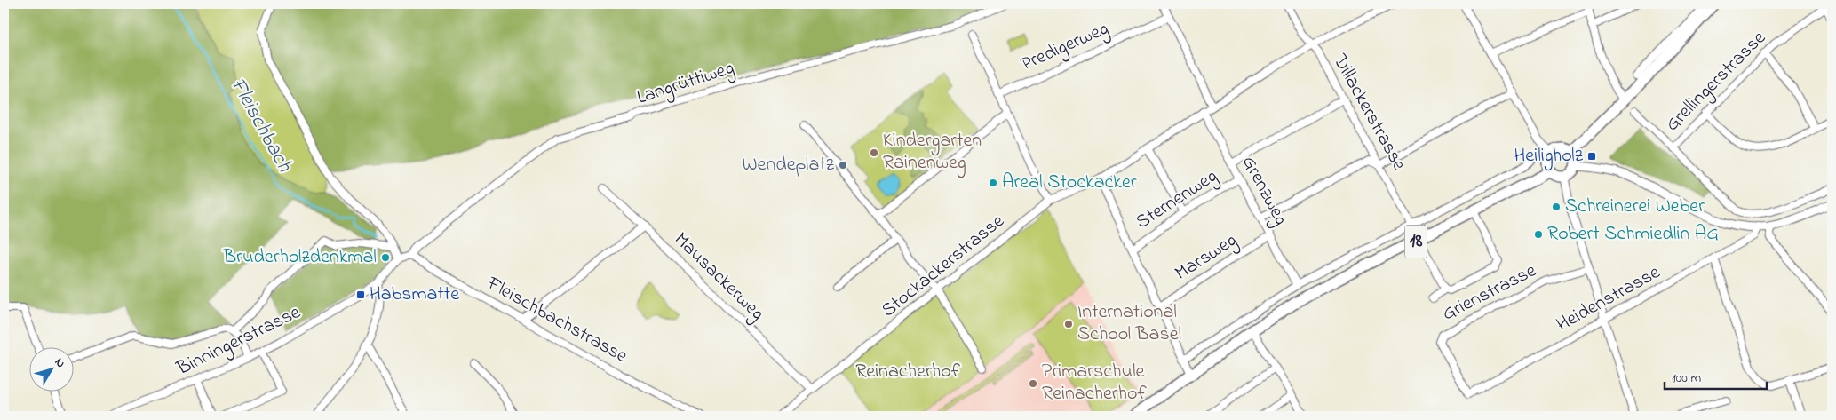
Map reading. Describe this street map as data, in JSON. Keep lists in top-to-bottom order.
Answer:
{
  "streets": {
    "main road": ["18"],
    "street": [
      "Predigerweg",
      "Grellingerstrasse",
      "Langrüttiweg",
      "Dillackerstrasse",
      "Grenzweg",
      "Sternenweg",
      "Marsweg",
      "Stockackerstrasse",
      "Mausackerweg",
      "Grienstrasse",
      "Heidenstrasse",
      "Fleischbachstrasse",
      "Binningerstrasse"
    ]
  },
  "crossings": [
    ["Langrüttiweg", "Fleischbachstrasse"],
    ["Dillackerstrasse", "18"],
    ["Dillackerstrasse", "Stockackerstrasse"],
    ["Grenzweg", "Sternenweg"],
    ["Grenzweg", "Marsweg"],
    ["Grenzweg", "Stockackerstrasse"],
    ["Stockackerstrasse", "Mausackerweg"],
    ["Grienstrasse", "Heidenstrasse"]
  ],
  "water": ["Fleischbach"],
  "parks": ["Reinacherhof"],
  "places": {
    "other": [
      "Kindergarten Rainenweg",
      "Wendeplatz",
      "Areal Stockacker",
      "Schreinerei Weber",
      "Robert Schmiedlin AG",
      "Bruderholzdenkmal",
      "International School Basel",
      "Primarschule Reinacherhof"
    ],
    "transit": ["Heiligholz", "Habsmatte"]
  },
  "scale_bar": "100 m",
  "north": "top right"
}
